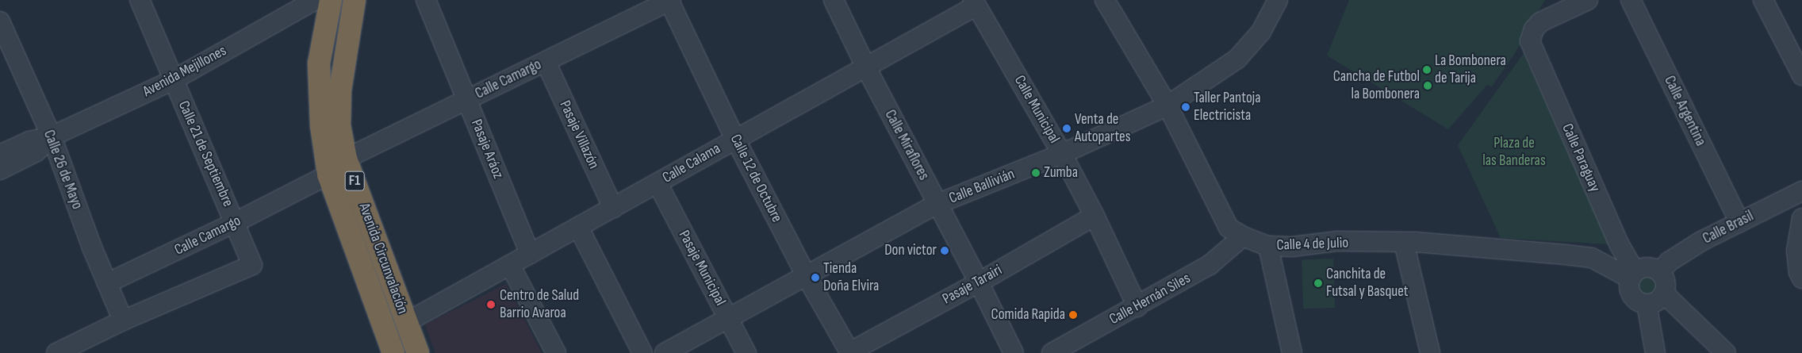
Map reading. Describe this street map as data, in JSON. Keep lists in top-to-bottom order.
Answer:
{
  "streets": {
    "highway": ["F1", "Avenida Circunvalación"],
    "street": [
      "Avenida Mejillones",
      "Calle Camargo",
      "Calle Municipal",
      "Calle Argentina",
      "Pasaje Villazón",
      "Calle Miraflores",
      "Pasaje Aráoz",
      "Calle 21 de Septiembre",
      "Calle Paraguay",
      "Calle Calama",
      "Calle 26 de Mayo",
      "Calle 12 de Octubre",
      "Calle Ballivián",
      "Calle Brasil",
      "Calle 4 de Julio",
      "Pasaje Municipal",
      "Pasaje Tarairi",
      "Calle Hernán Siles"
    ]
  },
  "crossings": [
    ["Avenida Mejillones", "Calle 21 de Septiembre"],
    ["Avenida Mejillones", "Calle 26 de Mayo"],
    ["Calle Camargo", "Pasaje Villazón"],
    ["Calle Camargo", "Pasaje Aráoz"],
    ["Calle Camargo", "Calle 21 de Septiembre"],
    ["Calle Camargo", "Calle 26 de Mayo"],
    ["Calle Camargo", "Calle 12 de Octubre"],
    ["Calle Camargo", "Avenida Circunvalación"],
    ["Calle Municipal", "Calle Calama"],
    ["Calle Municipal", "Calle Ballivián"],
    ["Calle Municipal", "Pasaje Tarairi"],
    ["Calle Municipal", "Calle Hernán Siles"],
    ["Calle Argentina", "Calle Brasil"],
    ["Pasaje Villazón", "Calle Calama"],
    ["Calle Miraflores", "Calle Calama"],
    ["Calle Miraflores", "Calle Ballivián"],
    ["Calle Miraflores", "Pasaje Tarairi"],
    ["Pasaje Aráoz", "Calle Calama"],
    ["Calle 21 de Septiembre", "Calle 26 de Mayo"],
    ["Calle Paraguay", "Calle Brasil"],
    ["Calle Paraguay", "Calle 4 de Julio"],
    ["Calle Calama", "Calle 12 de Octubre"],
    ["Calle Calama", "Avenida Circunvalación"],
    ["Calle Calama", "Pasaje Municipal"],
    ["Calle 12 de Octubre", "Calle Ballivián"],
    ["Calle 12 de Octubre", "Pasaje Tarairi"],
    ["Calle Ballivián", "Calle 4 de Julio"],
    ["Calle Ballivián", "Pasaje Municipal"],
    ["Calle Brasil", "Calle 4 de Julio"],
    ["Calle 4 de Julio", "Calle Hernán Siles"]
  ],
  "parks": ["Plaza de las Banderas"],
  "places": [
    "La Bombonera de Tarija",
    "Cancha de Futbol la Bombonera",
    "Taller Pantoja Electricista",
    "Venta de Autopartes",
    "Zumba",
    "Don victor",
    "Tienda Doña Elvira",
    "Canchita de Futsal y Basquet",
    "Centro de Salud Barrio Avaroa",
    "Comida Rapida"
  ]
}
